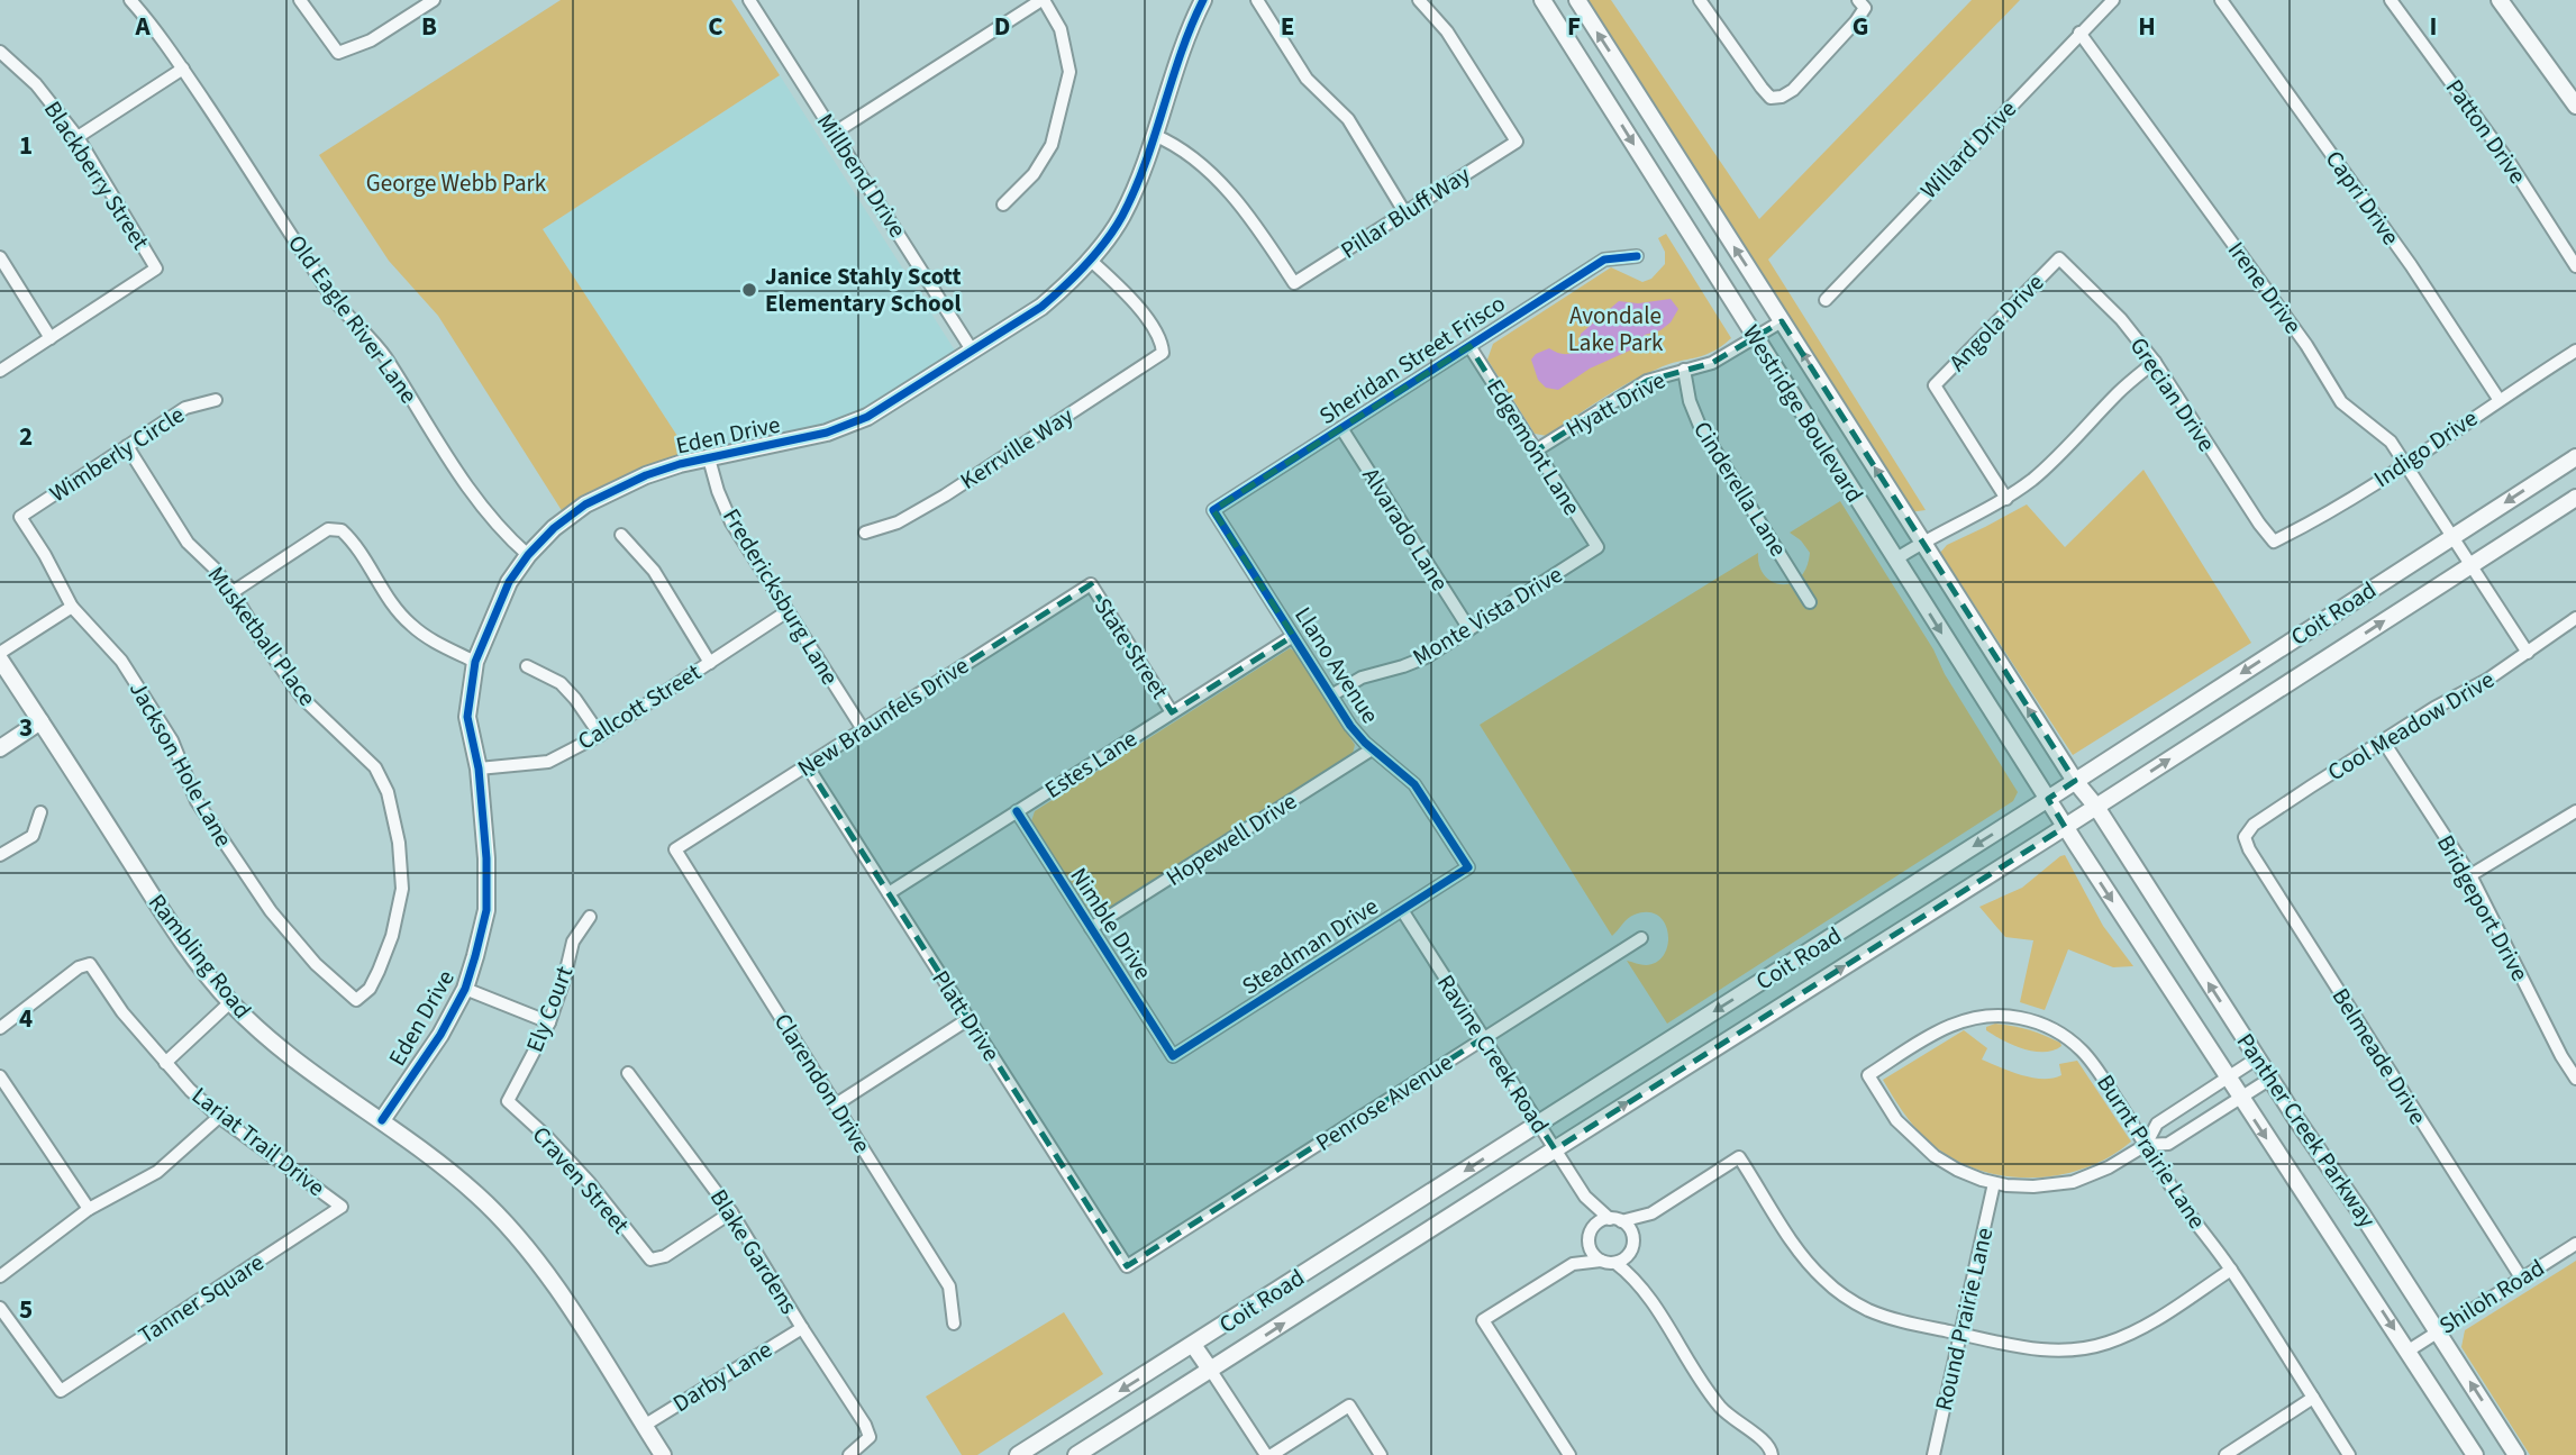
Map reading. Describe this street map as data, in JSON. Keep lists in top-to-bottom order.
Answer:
{
  "streets": {
    "main road": [
      "Westridge Boulevard",
      "Eden Drive",
      "Coit Road",
      "Rambling Road",
      "Panther Creek Parkway"
    ],
    "street": [
      "Patton Drive",
      "Willard Drive",
      "Blackberry Street",
      "Millbend Drive",
      "Capri Drive",
      "Pillar Bluff Way",
      "Irene Drive",
      "Old Eagle River Lane",
      "Angola Drive",
      "Sheridan Street Frisco",
      "Grecian Drive",
      "Hyatt Drive",
      "Edgemont Lane",
      "Kerrville Way",
      "Indigo Drive",
      "Wimberly Circle",
      "Cinderella Lane",
      "Alvarado Lane",
      "Fredericksburg Lane",
      "Monte Vista Drive",
      "Musketball Place",
      "State Street",
      "Llano Avenue",
      "Callcott Street",
      "New Braunfels Drive",
      "Cool Meadow Drive",
      "Jackson Hole Lane",
      "Estes Lane",
      "Hopewell Drive",
      "Bridgeport Drive",
      "Nimble Drive",
      "Steadman Drive",
      "Ely Court",
      "Platt Drive",
      "Ravine Creek Road",
      "Belmeade Drive",
      "Clarendon Drive",
      "Penrose Avenue",
      "Lariat Trail Drive",
      "Burnt Prairie Lane",
      "Craven Street",
      "Blake Gardens",
      "Shiloh Road",
      "Tanner Square",
      "Round Prairie Lane",
      "Darby Lane"
    ]
  },
  "crossings": [
    ["Willard Drive", "Irene Drive"],
    ["Millbend Drive", "Eden Drive"],
    ["Capri Drive", "Indigo Drive"],
    ["Pillar Bluff Way", "Eden Drive"],
    ["Irene Drive", "Indigo Drive"],
    ["Irene Drive", "Coit Road"],
    ["Irene Drive", "Cool Meadow Drive"],
    ["Old Eagle River Lane", "Eden Drive"],
    ["Angola Drive", "Grecian Drive"],
    ["Sheridan Street Frisco", "Edgemont Lane"],
    ["Sheridan Street Frisco", "Alvarado Lane"],
    ["Sheridan Street Frisco", "Llano Avenue"],
    ["Grecian Drive", "Indigo Drive"],
    ["Hyatt Drive", "Westridge Boulevard"],
    ["Hyatt Drive", "Edgemont Lane"],
    ["Hyatt Drive", "Cinderella Lane"],
    ["Westridge Boulevard", "Coit Road"],
    ["Westridge Boulevard", "Panther Creek Parkway"],
    ["Eden Drive", "Kerrville Way"],
    ["Eden Drive", "Fredericksburg Lane"],
    ["Eden Drive", "Callcott Street"],
    ["Eden Drive", "Rambling Road"],
    ["Edgemont Lane", "Monte Vista Drive"],
    ["Wimberly Circle", "Musketball Place"],
    ["Wimberly Circle", "Jackson Hole Lane"],
    ["Alvarado Lane", "Monte Vista Drive"],
    ["Fredericksburg Lane", "Callcott Street"],
    ["Fredericksburg Lane", "New Braunfels Drive"],
    ["Coit Road", "Ravine Creek Road"],
    ["Coit Road", "Panther Creek Parkway"],
    ["Monte Vista Drive", "Llano Avenue"],
    ["Musketball Place", "Jackson Hole Lane"],
    ["State Street", "New Braunfels Drive"],
    ["State Street", "Estes Lane"],
    ["Llano Avenue", "Estes Lane"],
    ["Llano Avenue", "Hopewell Drive"],
    ["Llano Avenue", "Steadman Drive"],
    ["New Braunfels Drive", "Platt Drive"],
    ["New Braunfels Drive", "Clarendon Drive"],
    ["Cool Meadow Drive", "Bridgeport Drive"],
    ["Cool Meadow Drive", "Belmeade Drive"],
    ["Estes Lane", "Nimble Drive"],
    ["Estes Lane", "Platt Drive"],
    ["Hopewell Drive", "Nimble Drive"],
    ["Nimble Drive", "Steadman Drive"],
    ["Steadman Drive", "Ravine Creek Road"],
    ["Rambling Road", "Darby Lane"],
    ["Ely Court", "Craven Street"],
    ["Platt Drive", "Penrose Avenue"],
    ["Ravine Creek Road", "Penrose Avenue"],
    ["Belmeade Drive", "Shiloh Road"],
    ["Panther Creek Parkway", "Shiloh Road"],
    ["Lariat Trail Drive", "Tanner Square"],
    ["Burnt Prairie Lane", "Round Prairie Lane"],
    ["Craven Street", "Blake Gardens"],
    ["Blake Gardens", "Darby Lane"]
  ],
  "parks": ["George Webb Park", "Avondale Lake Park"],
  "places": ["Janice Stahly Scott Elementary School"],
  "grid": {
    "columns": [
      "A",
      "B",
      "C",
      "D",
      "E",
      "F",
      "G",
      "H",
      "I"
    ],
    "rows": [
      "1",
      "2",
      "3",
      "4",
      "5"
    ]
  }
}
